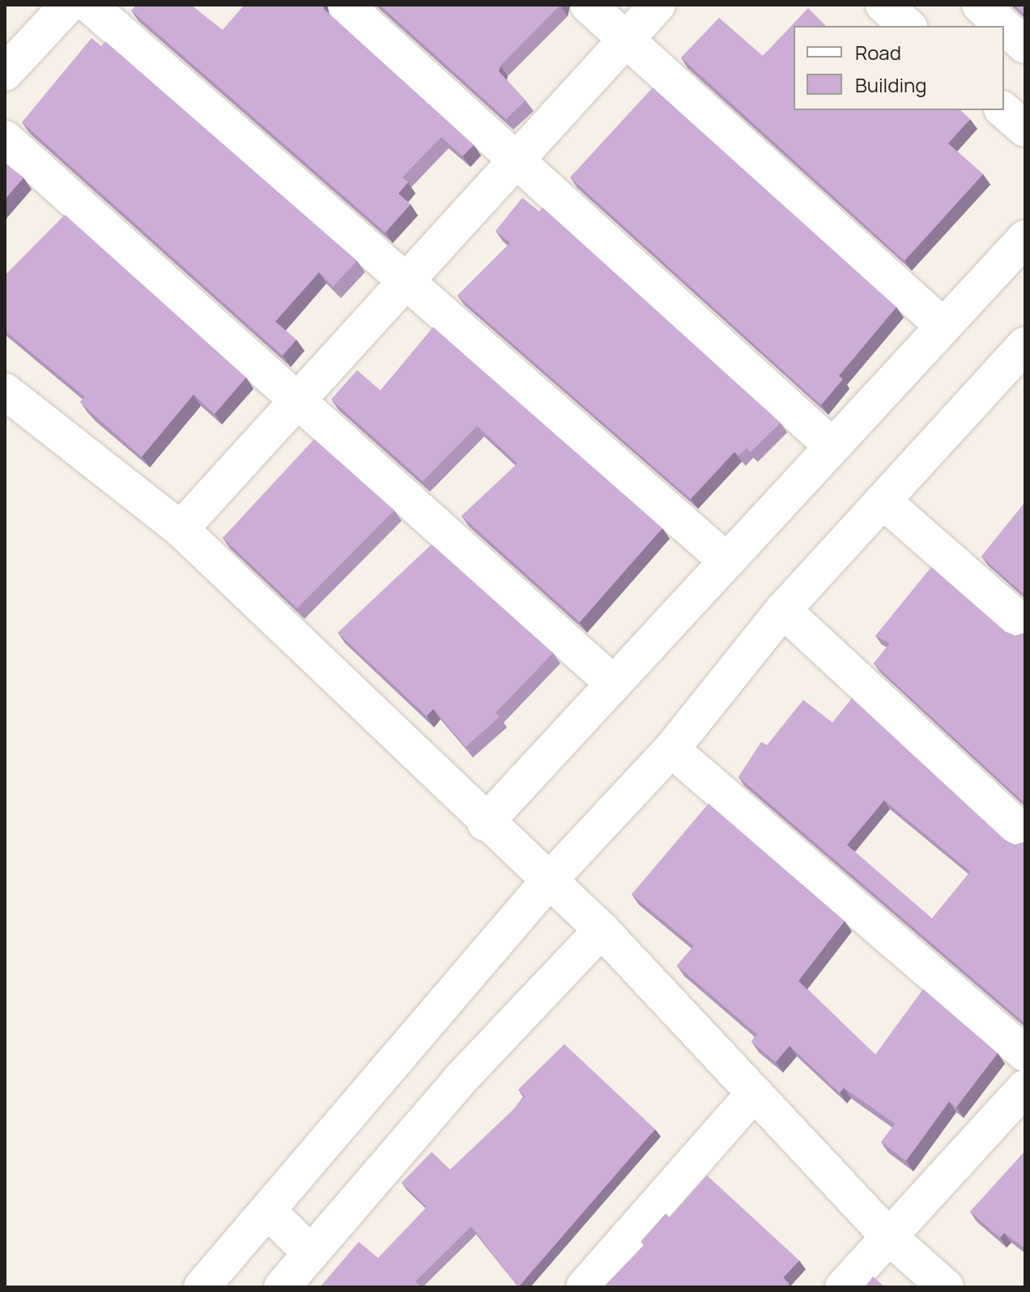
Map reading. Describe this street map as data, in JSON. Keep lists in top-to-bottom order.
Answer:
{
  "legend": ["Road", "Building"]
}
